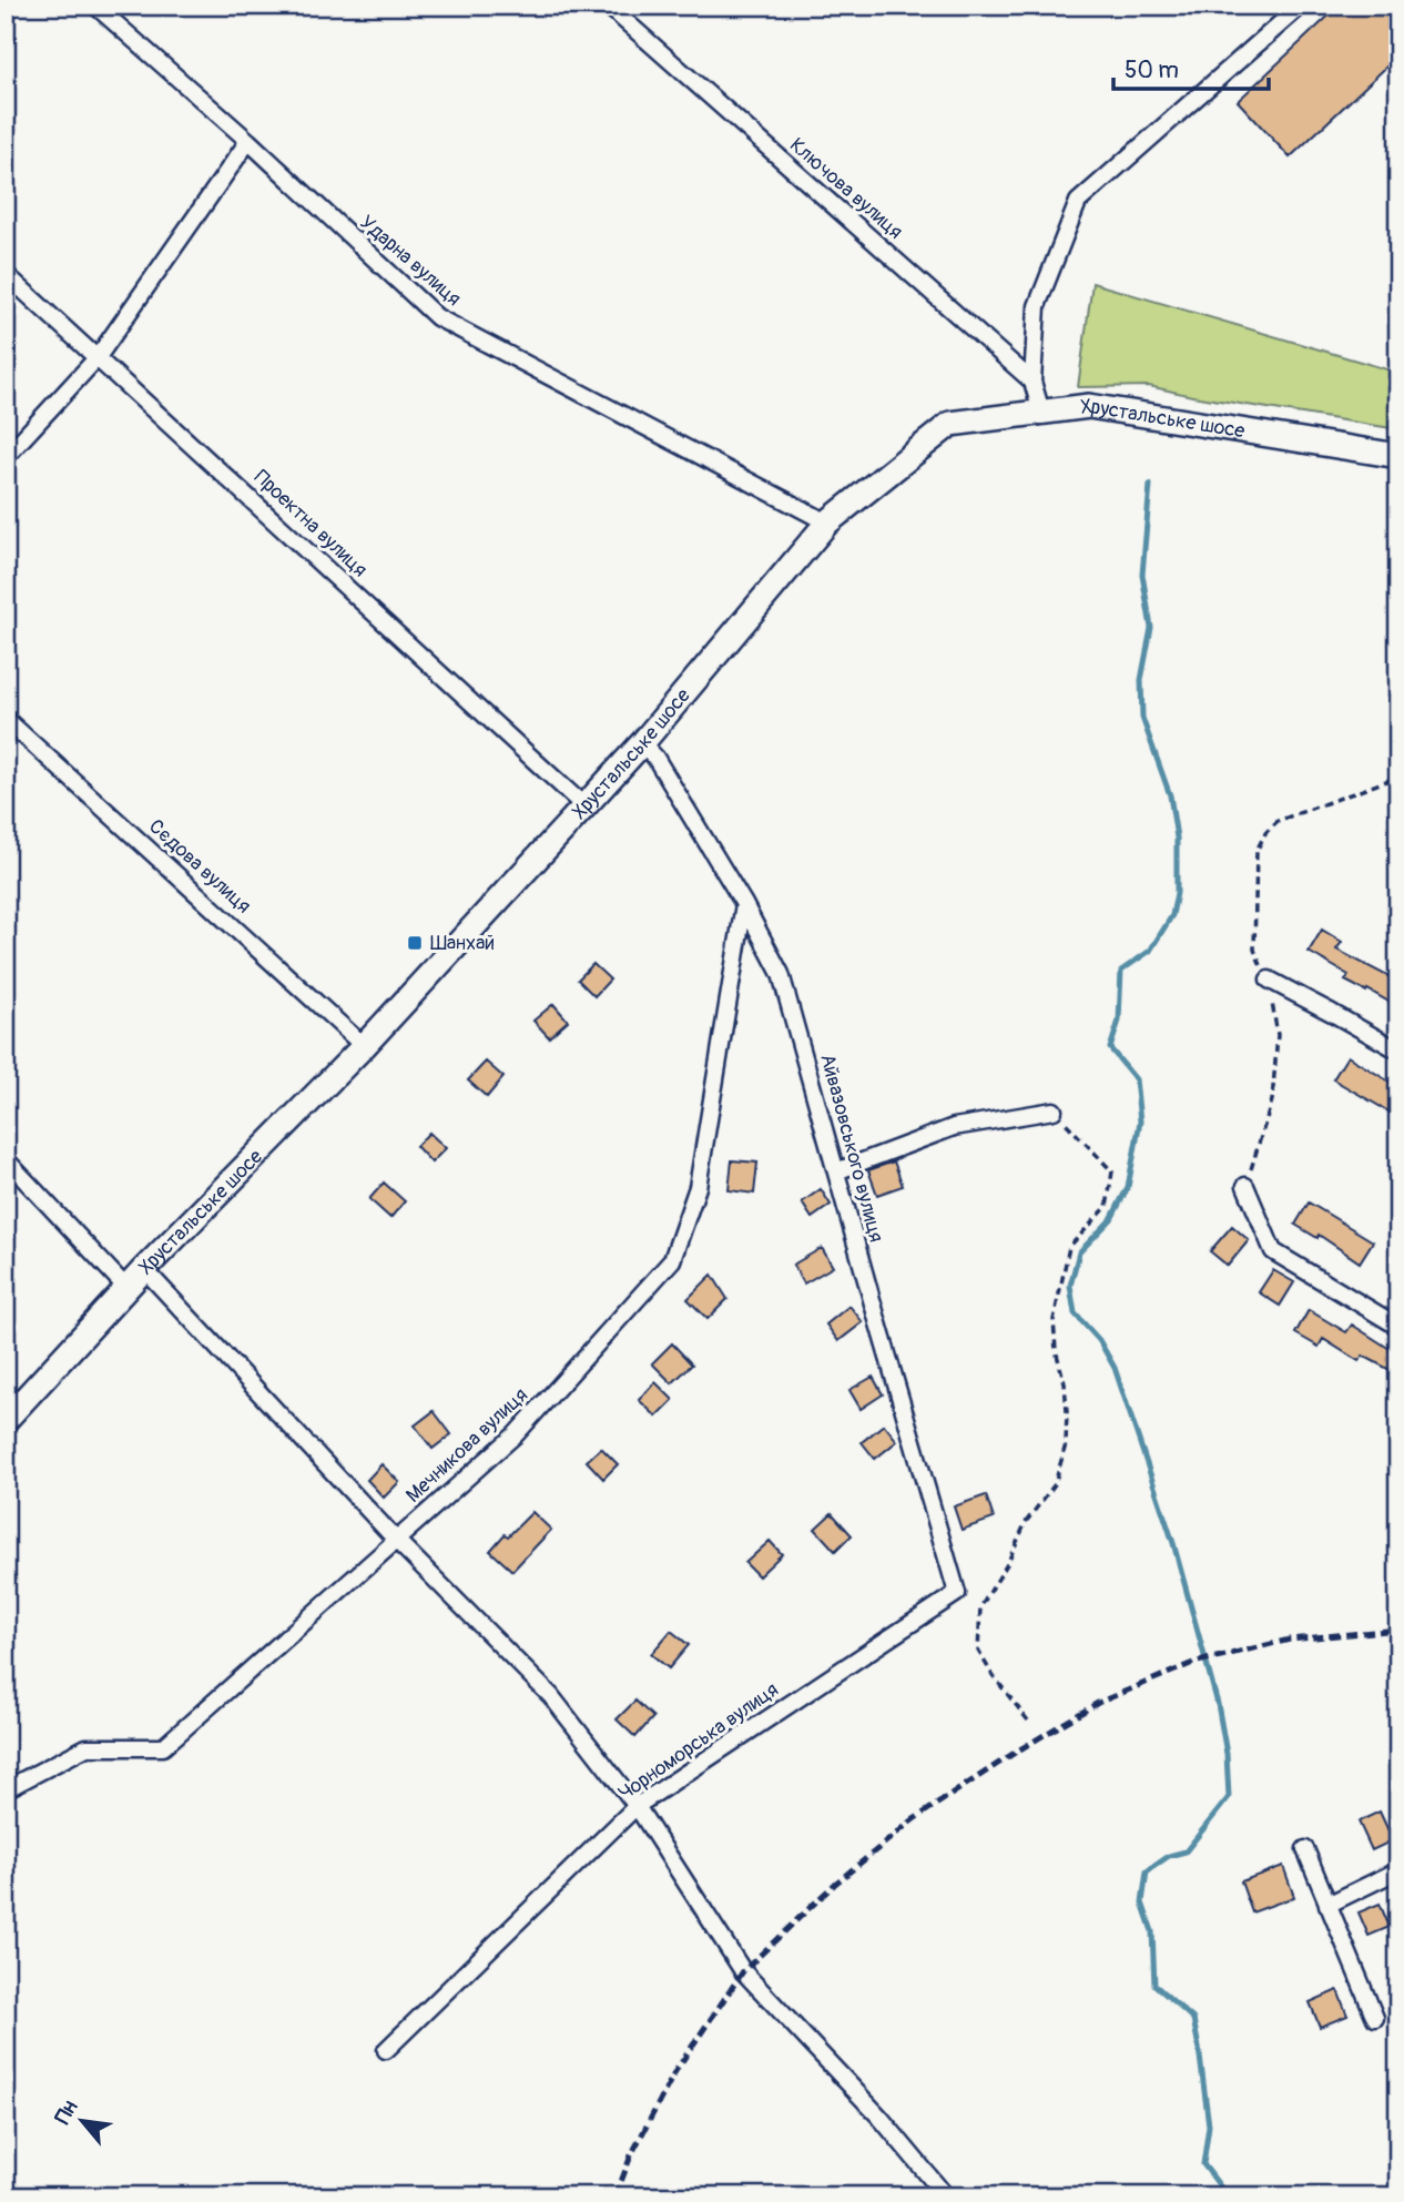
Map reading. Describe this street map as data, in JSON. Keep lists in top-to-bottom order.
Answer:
{
  "streets": {
    "street": [
      "Ключова вулиця",
      "Ударна вулиця",
      "Хрустальське шосе",
      "Проектна вулиця",
      "Сєдова вулиця",
      "Айвазовського вулиця",
      "Мечникова вулиця",
      "Чорноморська вулиця"
    ]
  },
  "crossings": [
    ["Ударна вулиця", "Хрустальське шосе"],
    ["Хрустальське шосе", "Проектна вулиця"],
    ["Хрустальське шосе", "Сєдова вулиця"],
    ["Хрустальське шосе", "Айвазовського вулиця"],
    ["Айвазовського вулиця", "Мечникова вулиця"],
    ["Айвазовського вулиця", "Чорноморська вулиця"]
  ],
  "places": {
    "transit": ["Шанхай"]
  },
  "scale_bar": "50 m",
  "north": "top left"
}
